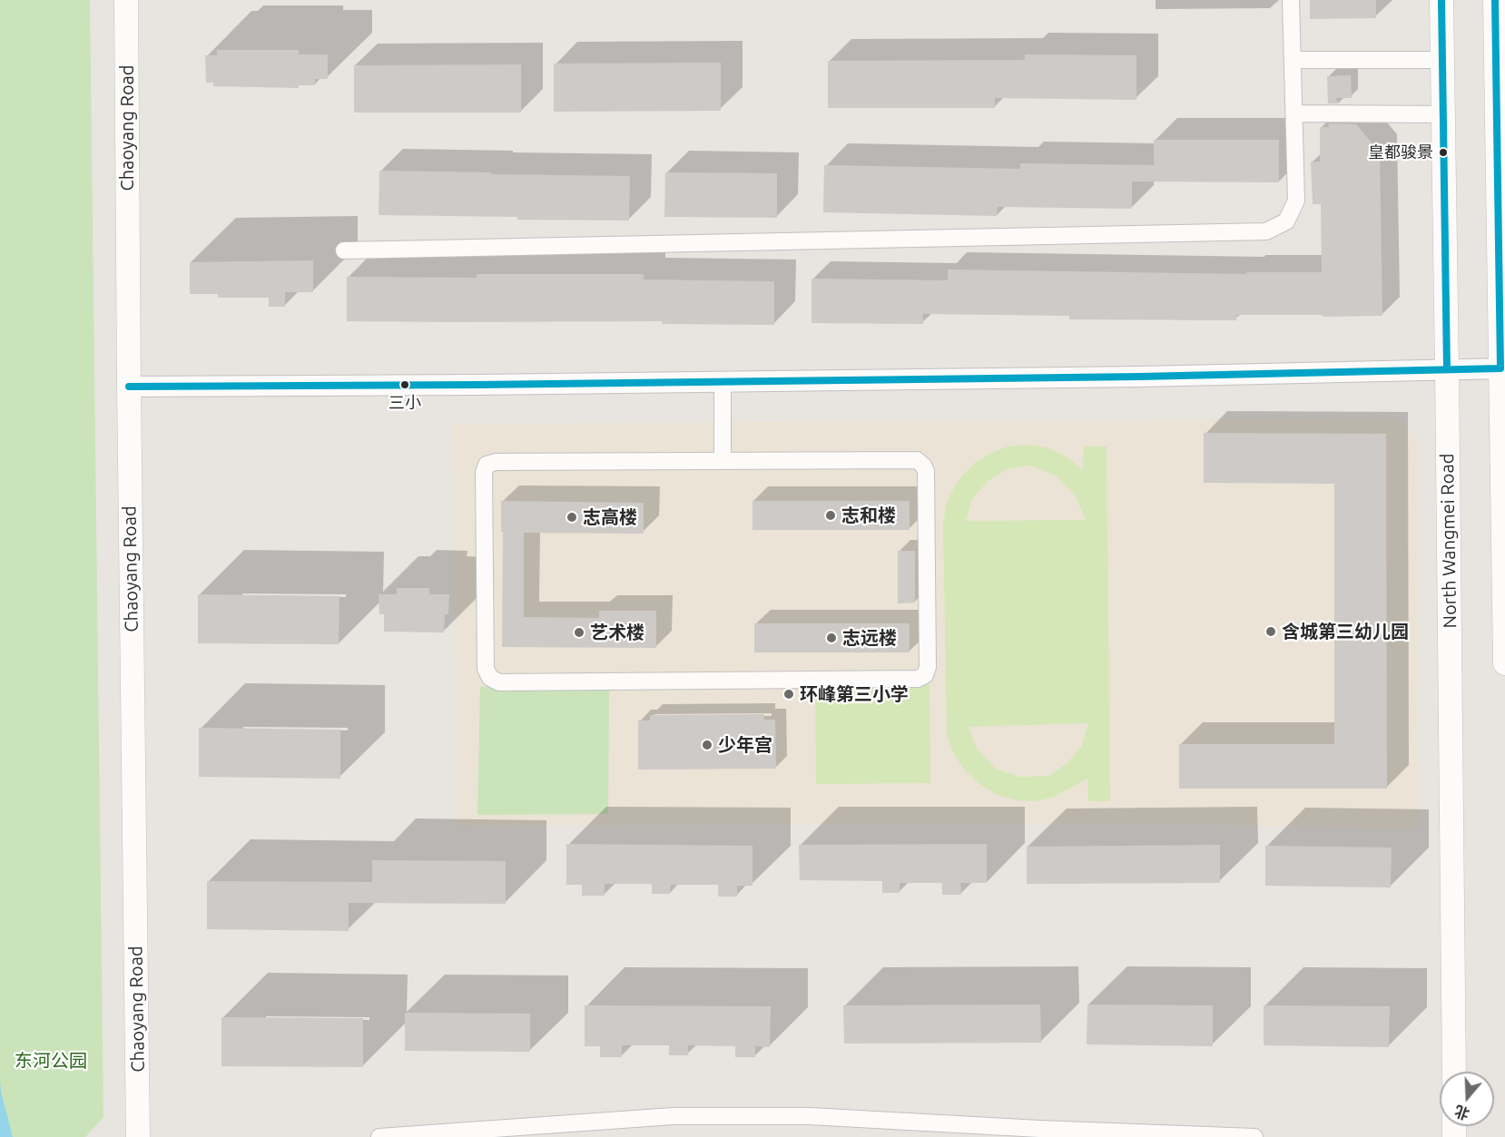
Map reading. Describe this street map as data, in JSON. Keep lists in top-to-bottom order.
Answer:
{
  "streets": {
    "main road": ["Chaoyang Road", "North Wangmei Road"]
  },
  "parks": ["东河公园"],
  "places": [
    "皇都骏景",
    "三小",
    "志和楼",
    "志高楼",
    "含城第三幼儿园",
    "艺术楼",
    "志远楼",
    "环峰第三小学",
    "少年宫"
  ],
  "north": "bottom"
}
